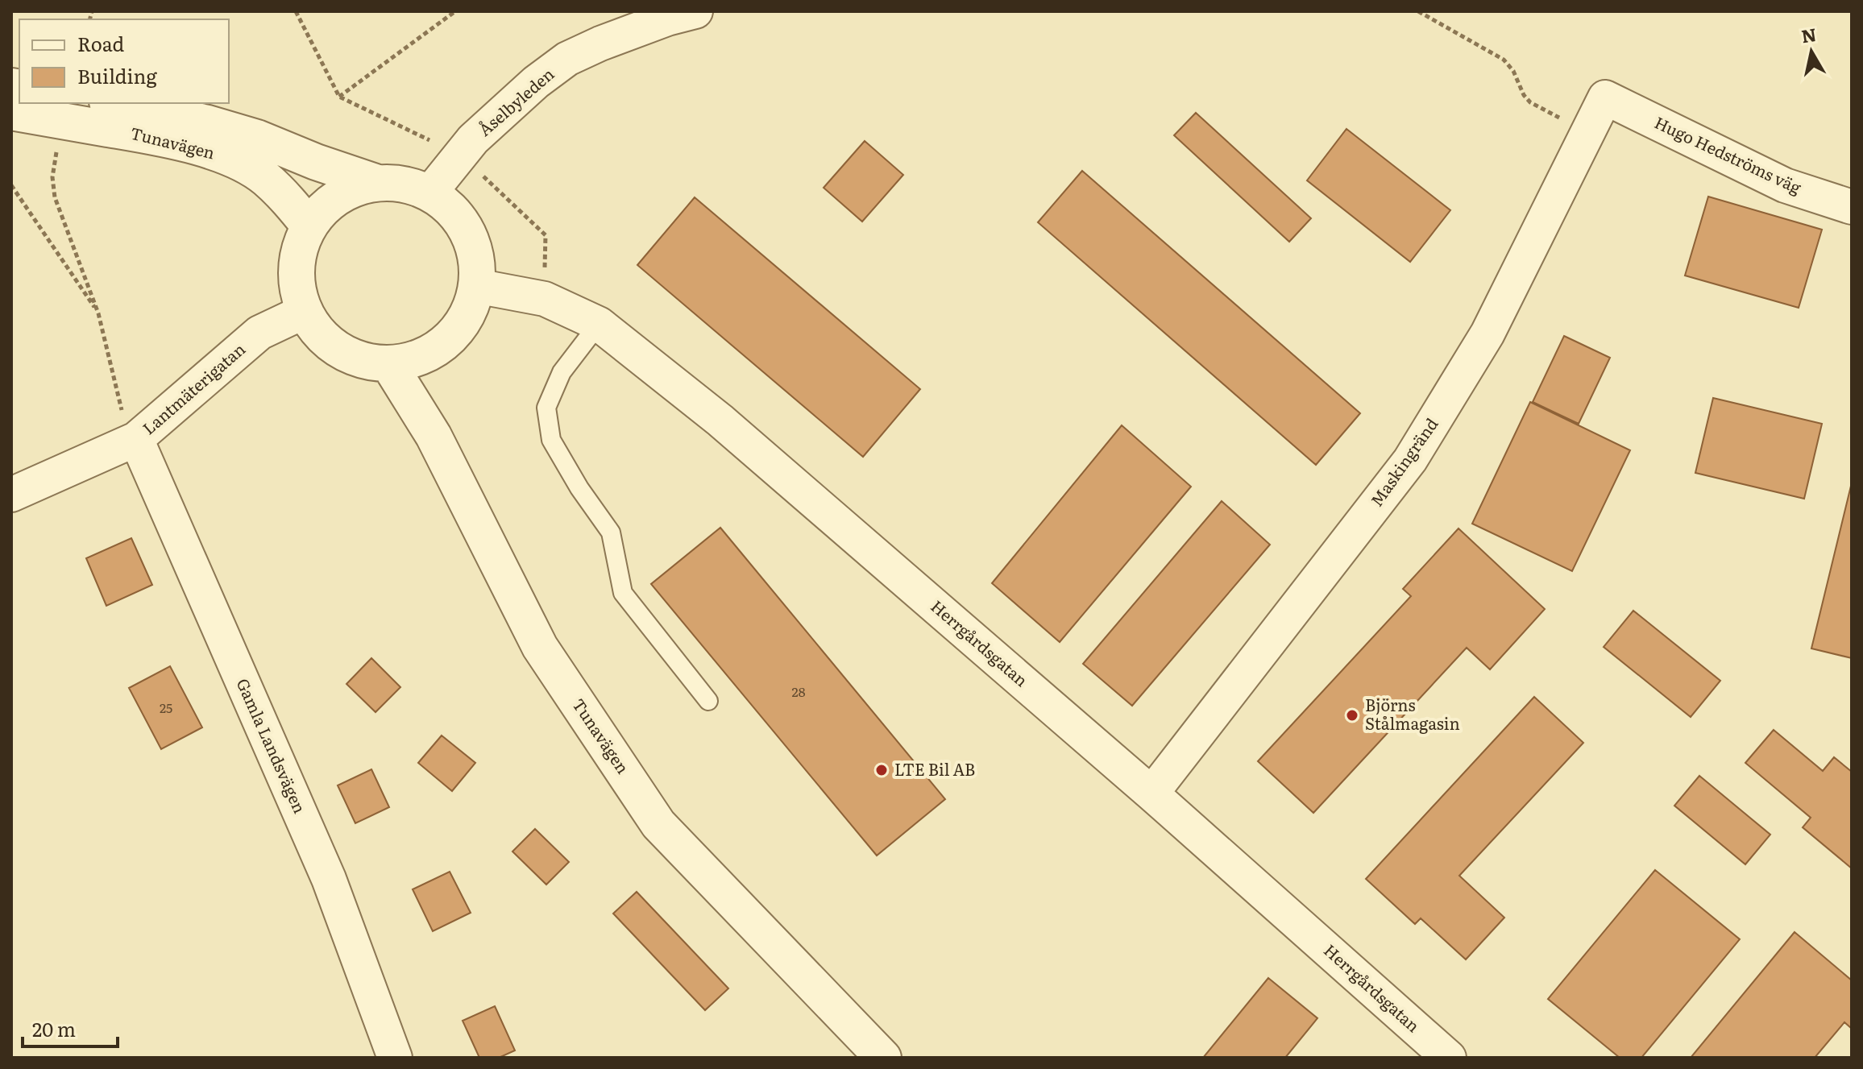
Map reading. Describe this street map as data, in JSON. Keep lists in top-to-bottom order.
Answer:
{
  "streets": {
    "street": [
      "Åselbyleden",
      "Tunavägen",
      "Hugo Hedströms väg",
      "Lantmäterigatan",
      "Maskingränd",
      "Herrgårdsgatan",
      "Gamla Landsvägen"
    ]
  },
  "crossings": [
    ["Åselbyleden", "Tunavägen"],
    ["Åselbyleden", "Lantmäterigatan"],
    ["Åselbyleden", "Herrgårdsgatan"],
    ["Tunavägen", "Lantmäterigatan"],
    ["Tunavägen", "Herrgårdsgatan"],
    ["Hugo Hedströms väg", "Maskingränd"],
    ["Lantmäterigatan", "Herrgårdsgatan"],
    ["Lantmäterigatan", "Gamla Landsvägen"],
    ["Maskingränd", "Herrgårdsgatan"]
  ],
  "places": ["Björns Stålmagasin", "LTE Bil AB"],
  "house_numbers": ["28", "25"],
  "legend": ["Road", "Building"],
  "scale_bar": "20 m",
  "north": "top"
}
